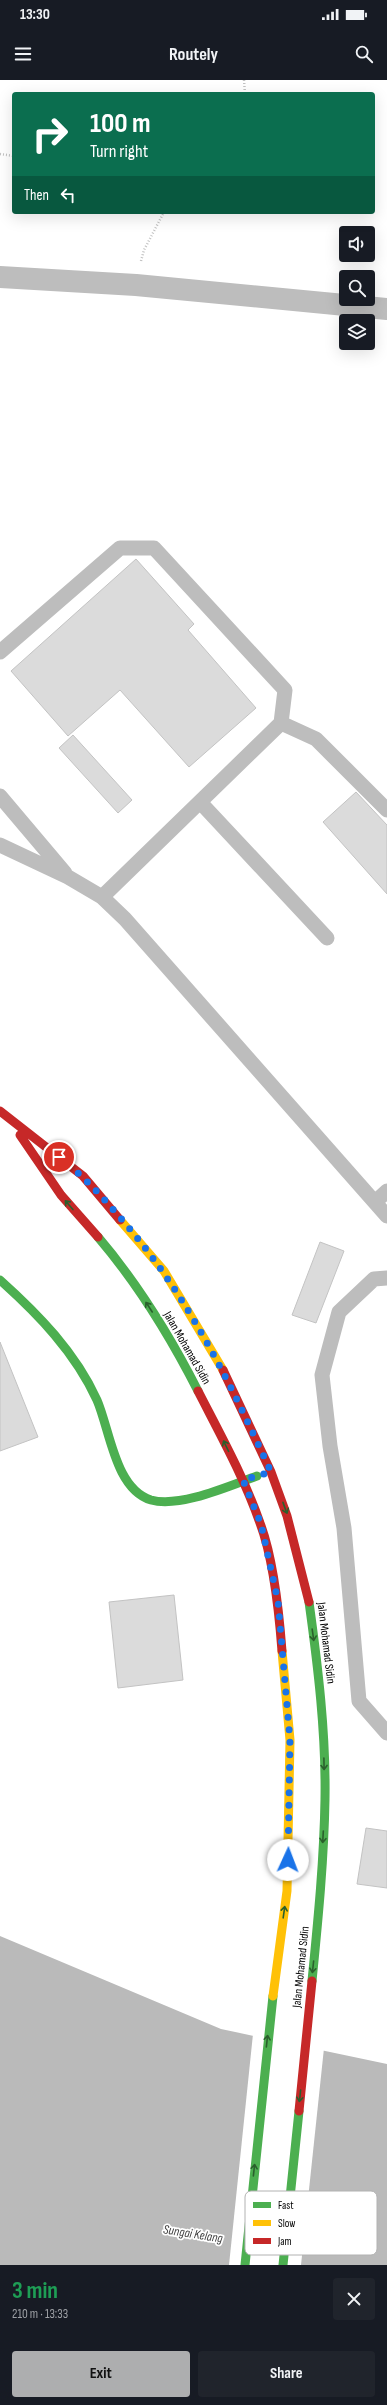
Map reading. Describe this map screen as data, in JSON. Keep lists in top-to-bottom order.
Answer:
{
  "streets": {
    "main road": ["Jalan Mohamad Sidin"]
  },
  "water": ["Sungai Kelang"],
  "legend": ["Fast", "Slow", "Jam"],
  "page": {
    "status": "13:30",
    "header": "Routely",
    "turn": ["100 m", "Turn right"],
    "then": "Then",
    "heading": ["3 min", "210 m · 13:33"],
    "buttons": ["Exit", "Share"]
  }
}
